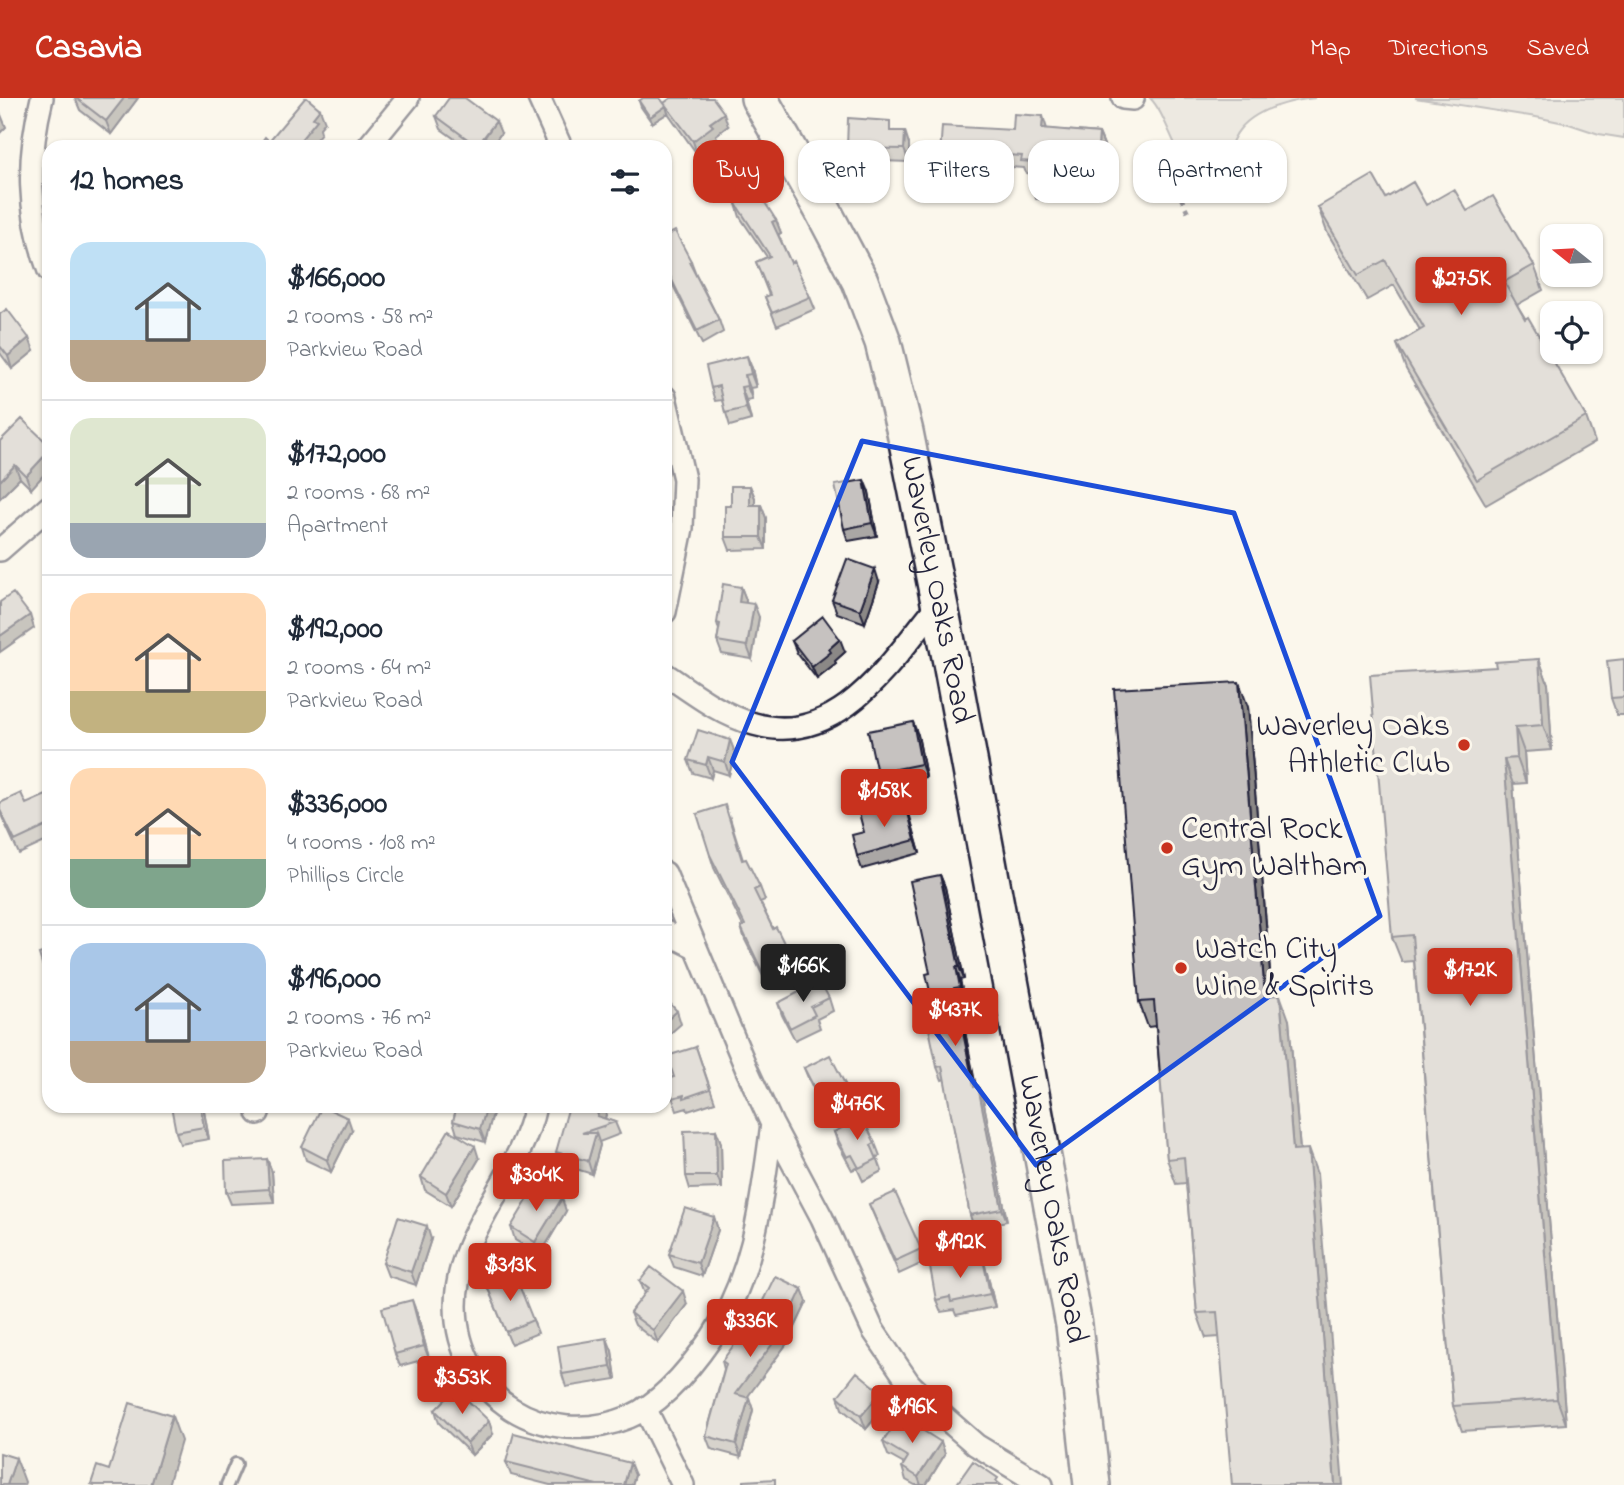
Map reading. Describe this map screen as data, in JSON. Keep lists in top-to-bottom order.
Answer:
{
  "streets": {
    "main road": ["Waverley Oaks Road"]
  },
  "places": ["Waverley Oaks Athletic Club", "Central Rock Gym Waltham", "Watch City Wine & Spirits"],
  "north": "left",
  "page": {
    "header": "Casavia",
    "nav": ["Map", "Directions", "Saved"],
    "chip": [
      "Buy",
      "Rent",
      "Filters",
      "New",
      "Apartment"
    ],
    "heading": "12 homes",
    "list": [
      {
        "name": "$166,000",
        "note": "2 rooms · 58 m² · Parkview Road"
      },
      {
        "name": "$172,000",
        "note": "2 rooms · 68 m² · Apartment"
      },
      {
        "name": "$192,000",
        "note": "2 rooms · 64 m² · Parkview Road"
      },
      {
        "name": "$336,000",
        "note": "4 rooms · 108 m² · Phillips Circle"
      },
      {
        "name": "$196,000",
        "note": "2 rooms · 76 m² · Parkview Road"
      }
    ],
    "price": [
      "$275K",
      "$158K",
      "$166K",
      "$172K",
      "$437K",
      "$476K",
      "$304K",
      "$192K",
      "$313K",
      "$336K",
      "$353K",
      "$196K"
    ]
  }
}
